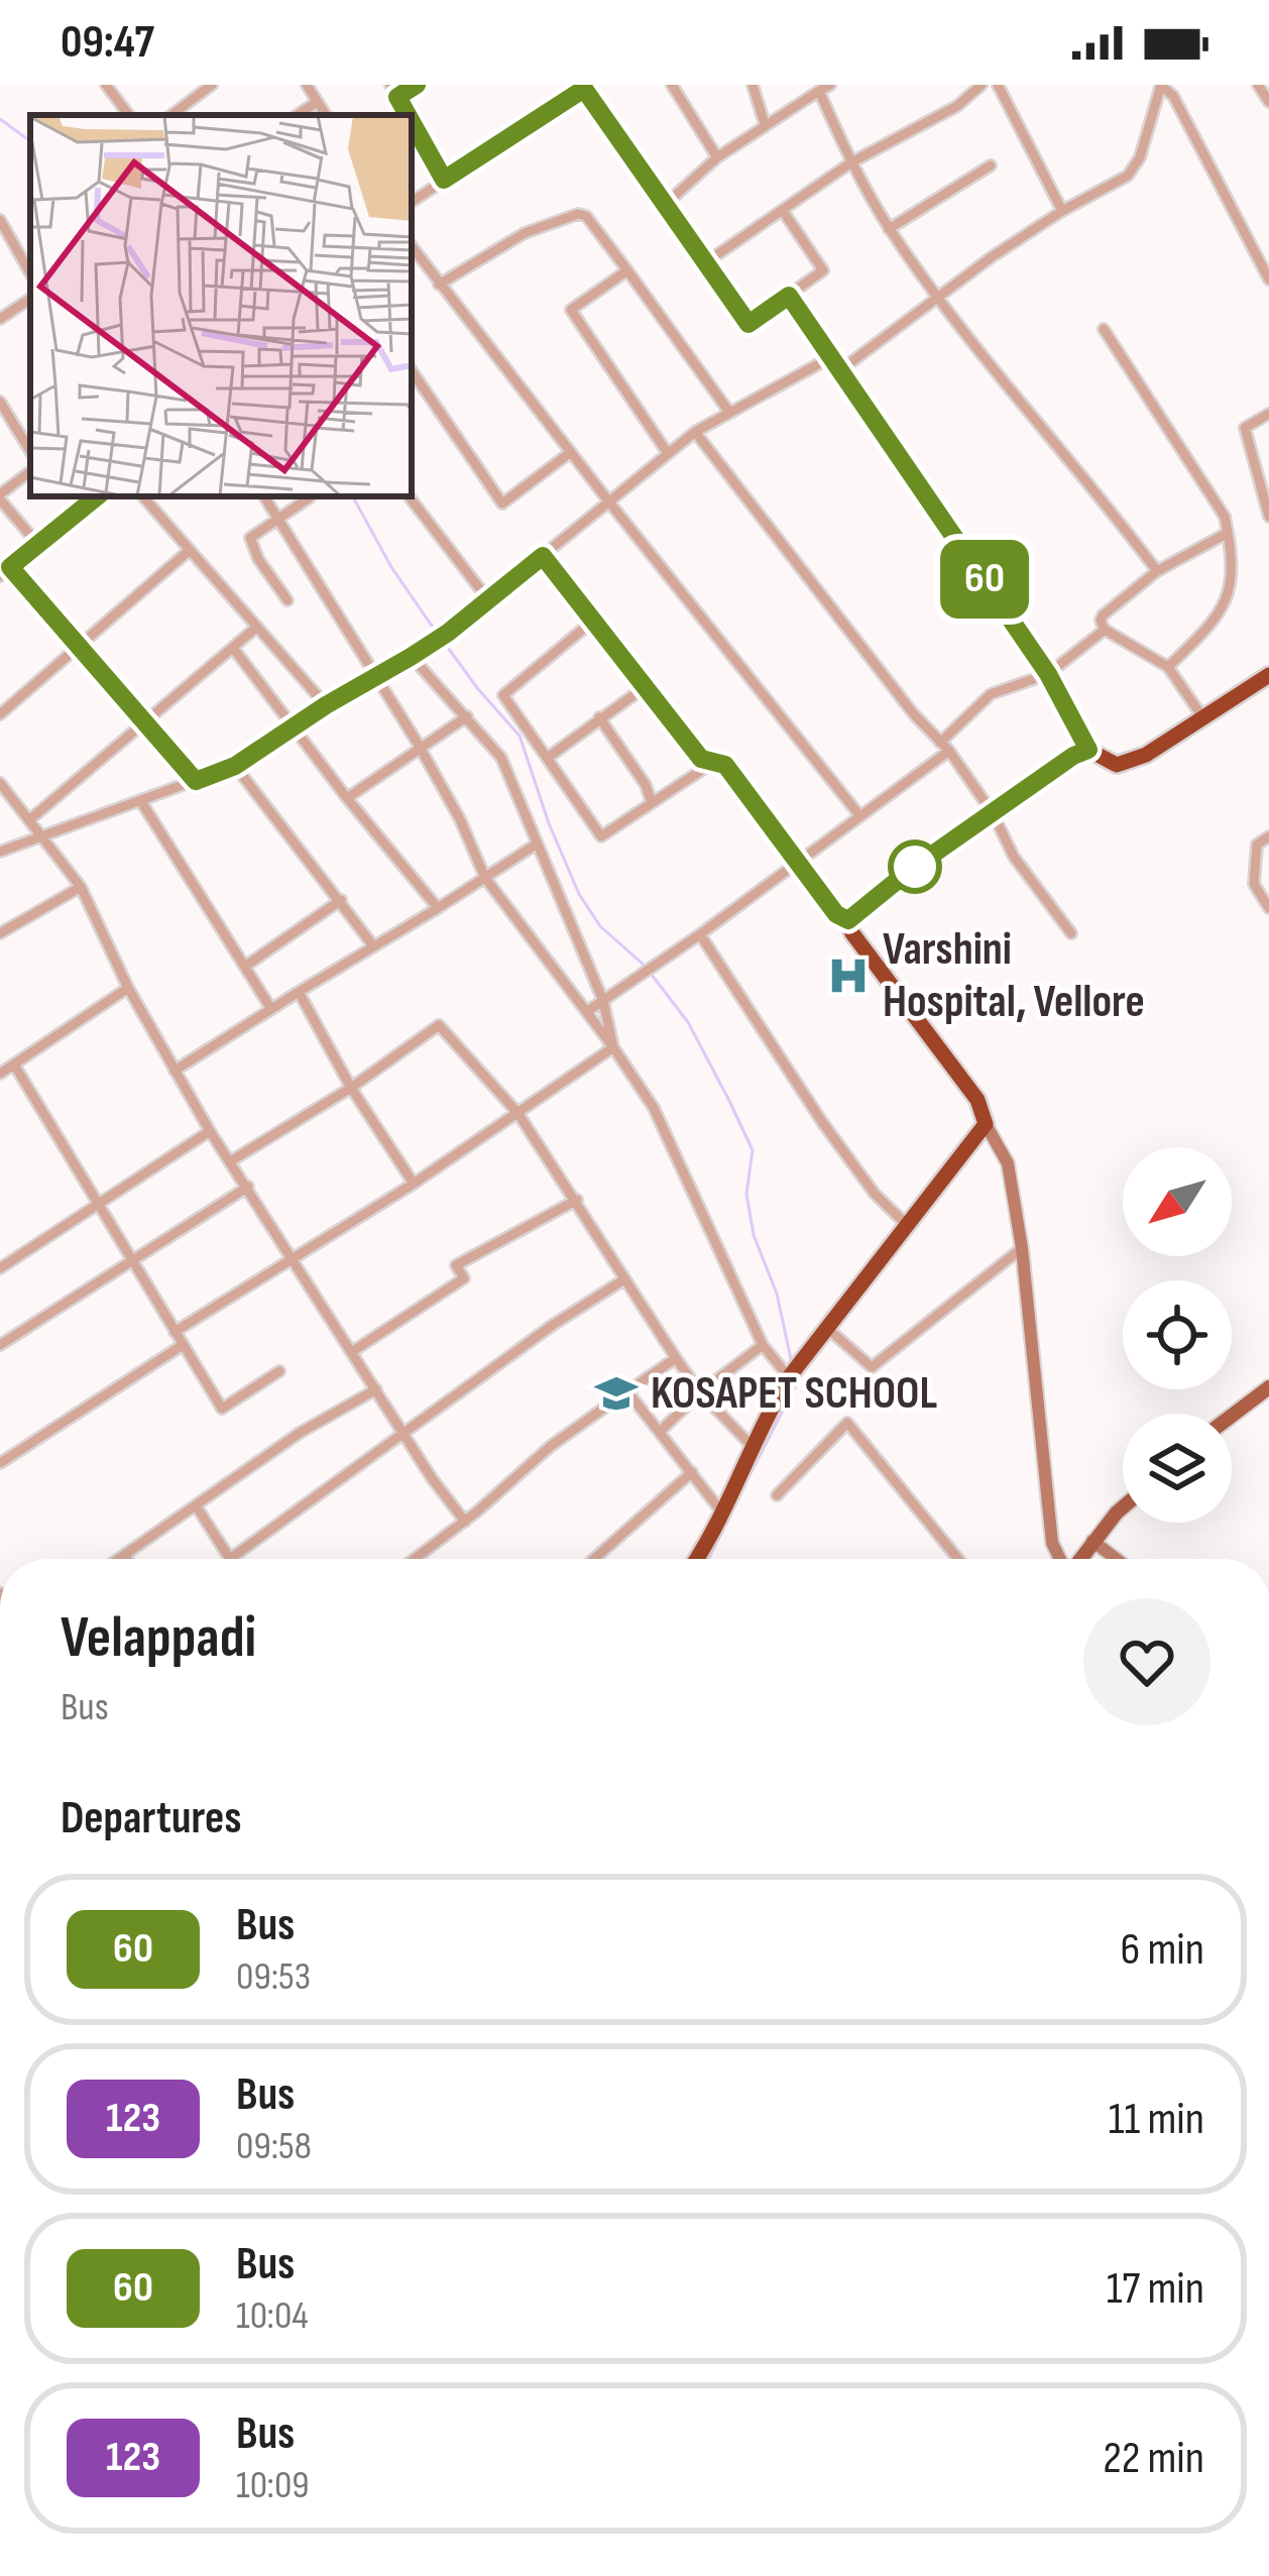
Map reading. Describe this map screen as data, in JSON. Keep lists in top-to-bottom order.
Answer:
{
  "places": {
    "hospital": ["Varshini Hospital, Vellore"],
    "school or university": ["KOSAPET SCHOOL"]
  },
  "lines": ["bus line 60"],
  "north": "bottom left",
  "page": {
    "status": "09:47",
    "on_map": "60",
    "heading": [
      ["Velappadi", "Bus"],
      "Departures"
    ],
    "list": [
      {
        "mark": "60",
        "name": "Bus",
        "note": "09:53",
        "value": "6 min"
      },
      {
        "mark": "123",
        "name": "Bus",
        "note": "09:58",
        "value": "11 min"
      },
      {
        "mark": "60",
        "name": "Bus",
        "note": "10:04",
        "value": "17 min"
      },
      {
        "mark": "123",
        "name": "Bus",
        "note": "10:09",
        "value": "22 min"
      }
    ]
  }
}
